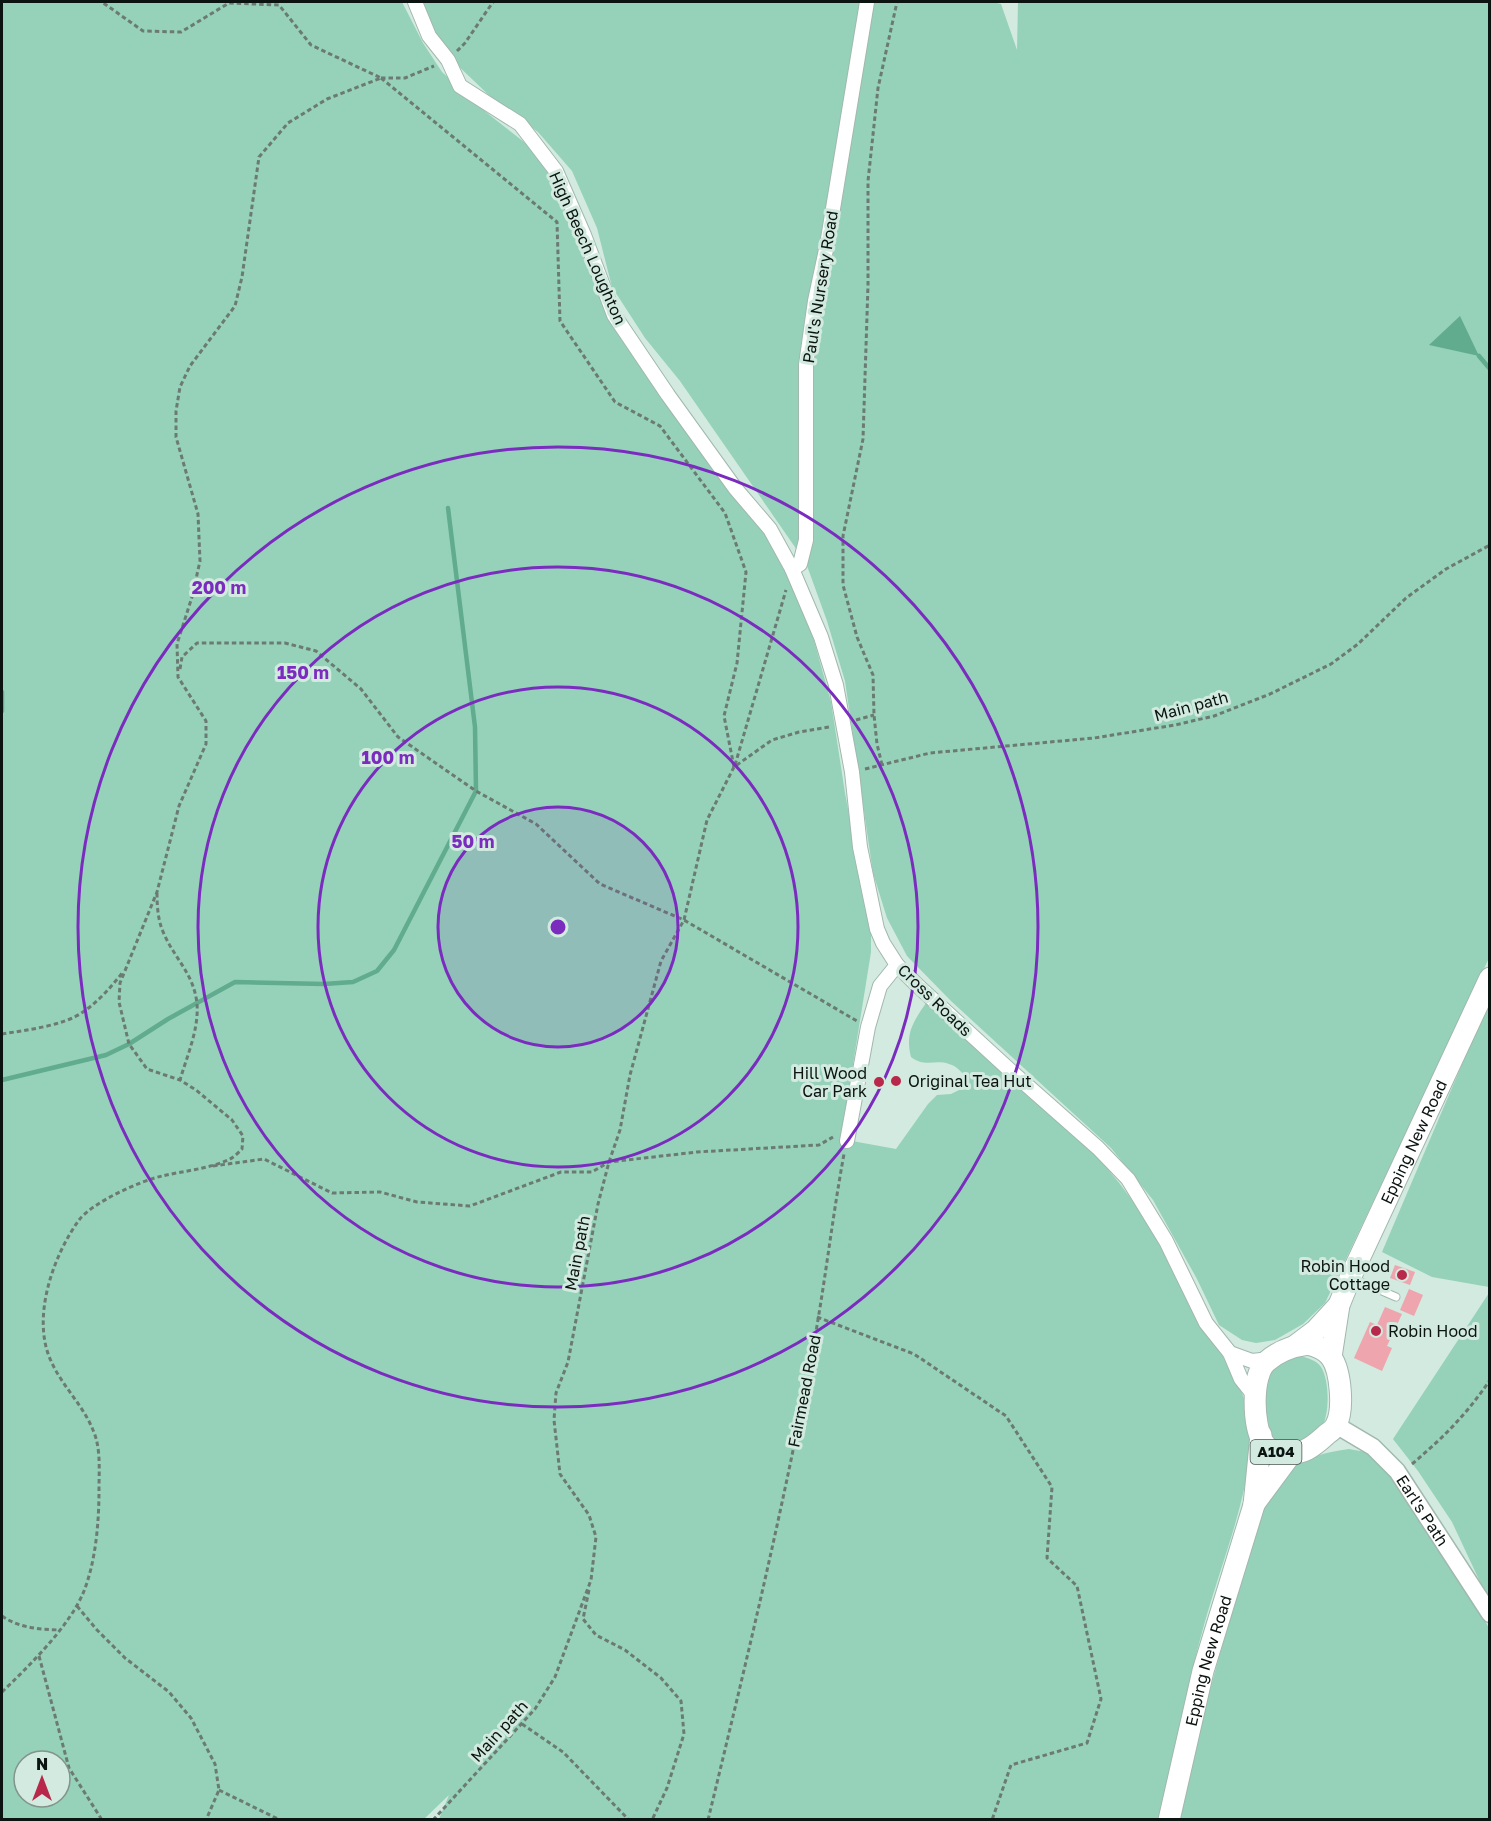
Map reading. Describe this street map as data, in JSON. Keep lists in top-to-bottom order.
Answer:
{
  "streets": {
    "main road": ["Epping New Road", "A104"],
    "street": [
      "High Beech Loughton",
      "Paul's Nursery Road",
      "Cross Roads",
      "Earl's Path"
    ],
    "path": ["Main path", "Fairmead Road"]
  },
  "crossings": [
    ["High Beech Loughton", "Paul's Nursery Road"],
    ["High Beech Loughton", "Cross Roads"],
    ["Paul's Nursery Road", "Cross Roads"],
    ["Main path", "Cross Roads"],
    ["Cross Roads", "Epping New Road"],
    ["Cross Roads", "A104"],
    ["Cross Roads", "Earl's Path"],
    ["Epping New Road", "A104"],
    ["Epping New Road", "Earl's Path"],
    ["A104", "Earl's Path"]
  ],
  "places": [
    "Original Tea Hut",
    "Hill Wood Car Park",
    "Robin Hood Cottage",
    "Robin Hood"
  ],
  "north": "top",
  "rings": [
    "200 m",
    "150 m",
    "100 m",
    "50 m"
  ]
}
